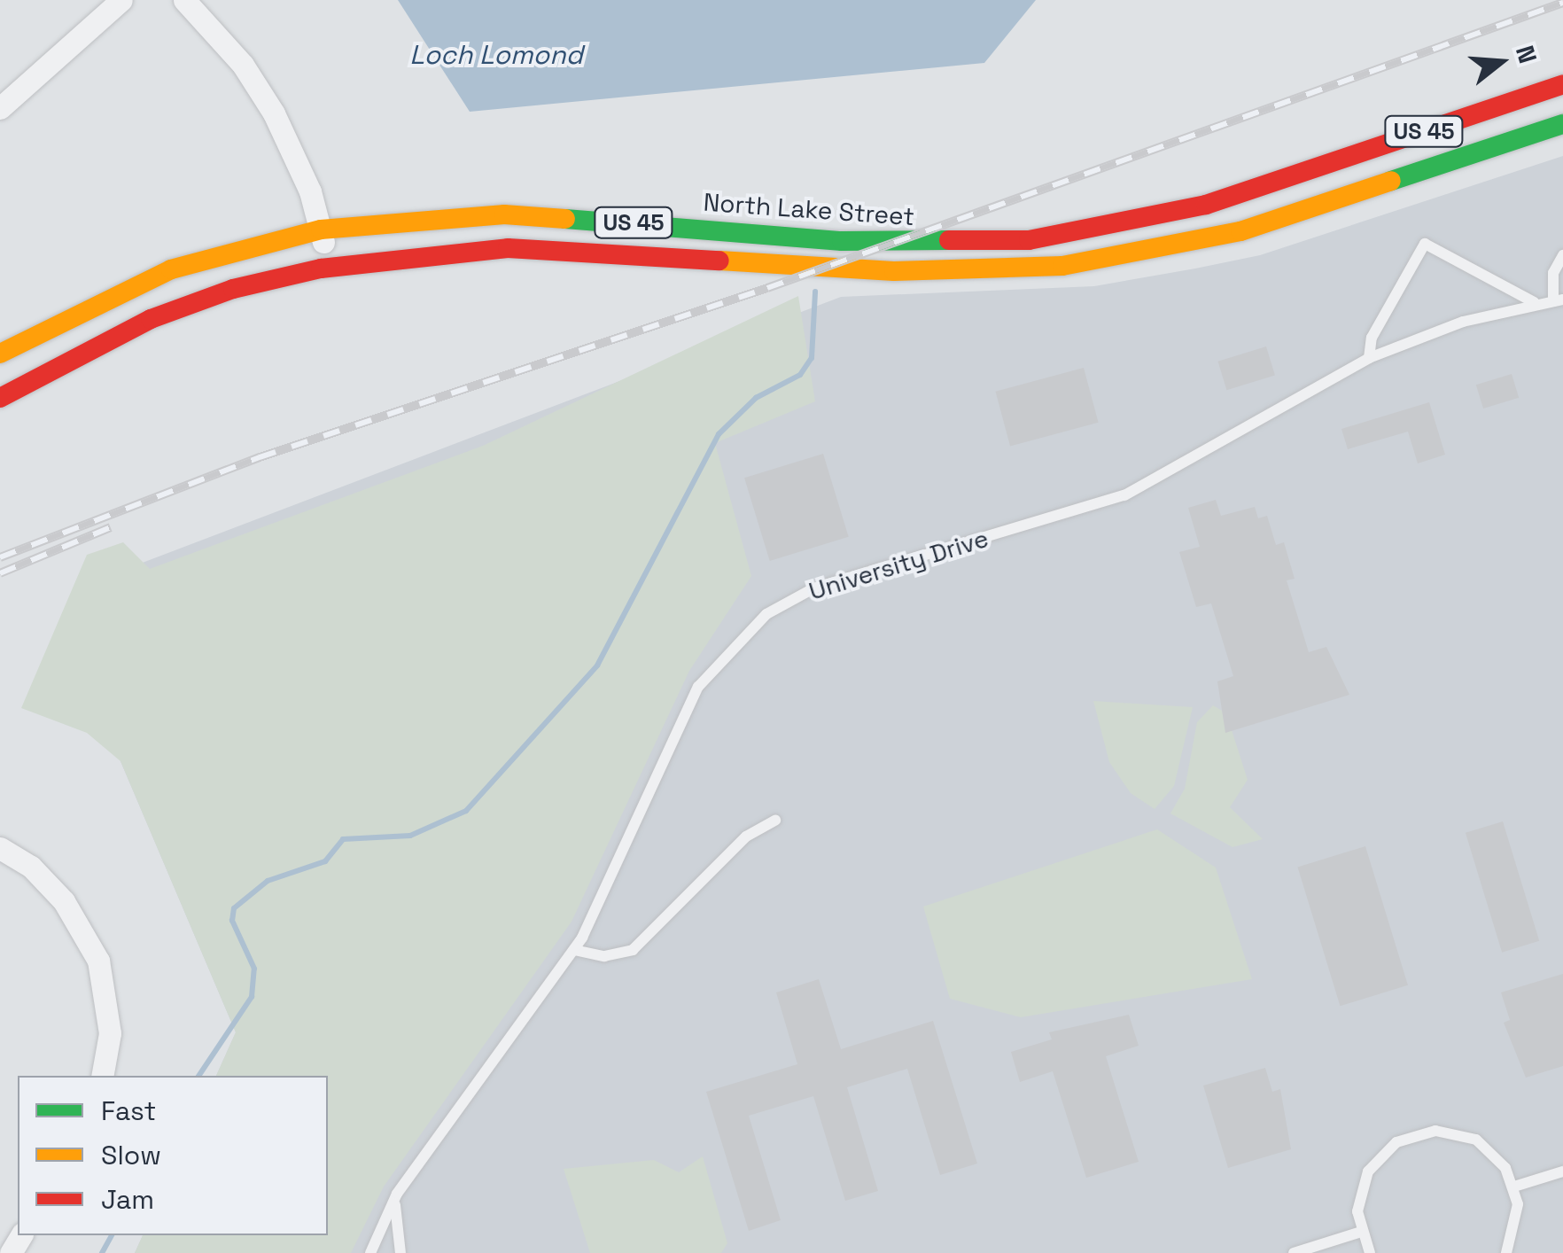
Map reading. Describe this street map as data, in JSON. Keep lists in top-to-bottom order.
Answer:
{
  "streets": {
    "main road": ["US 45", "North Lake Street"],
    "lane": ["University Drive"]
  },
  "water": ["Loch Lomond"],
  "legend": ["Fast", "Slow", "Jam"],
  "north": "right"
}
